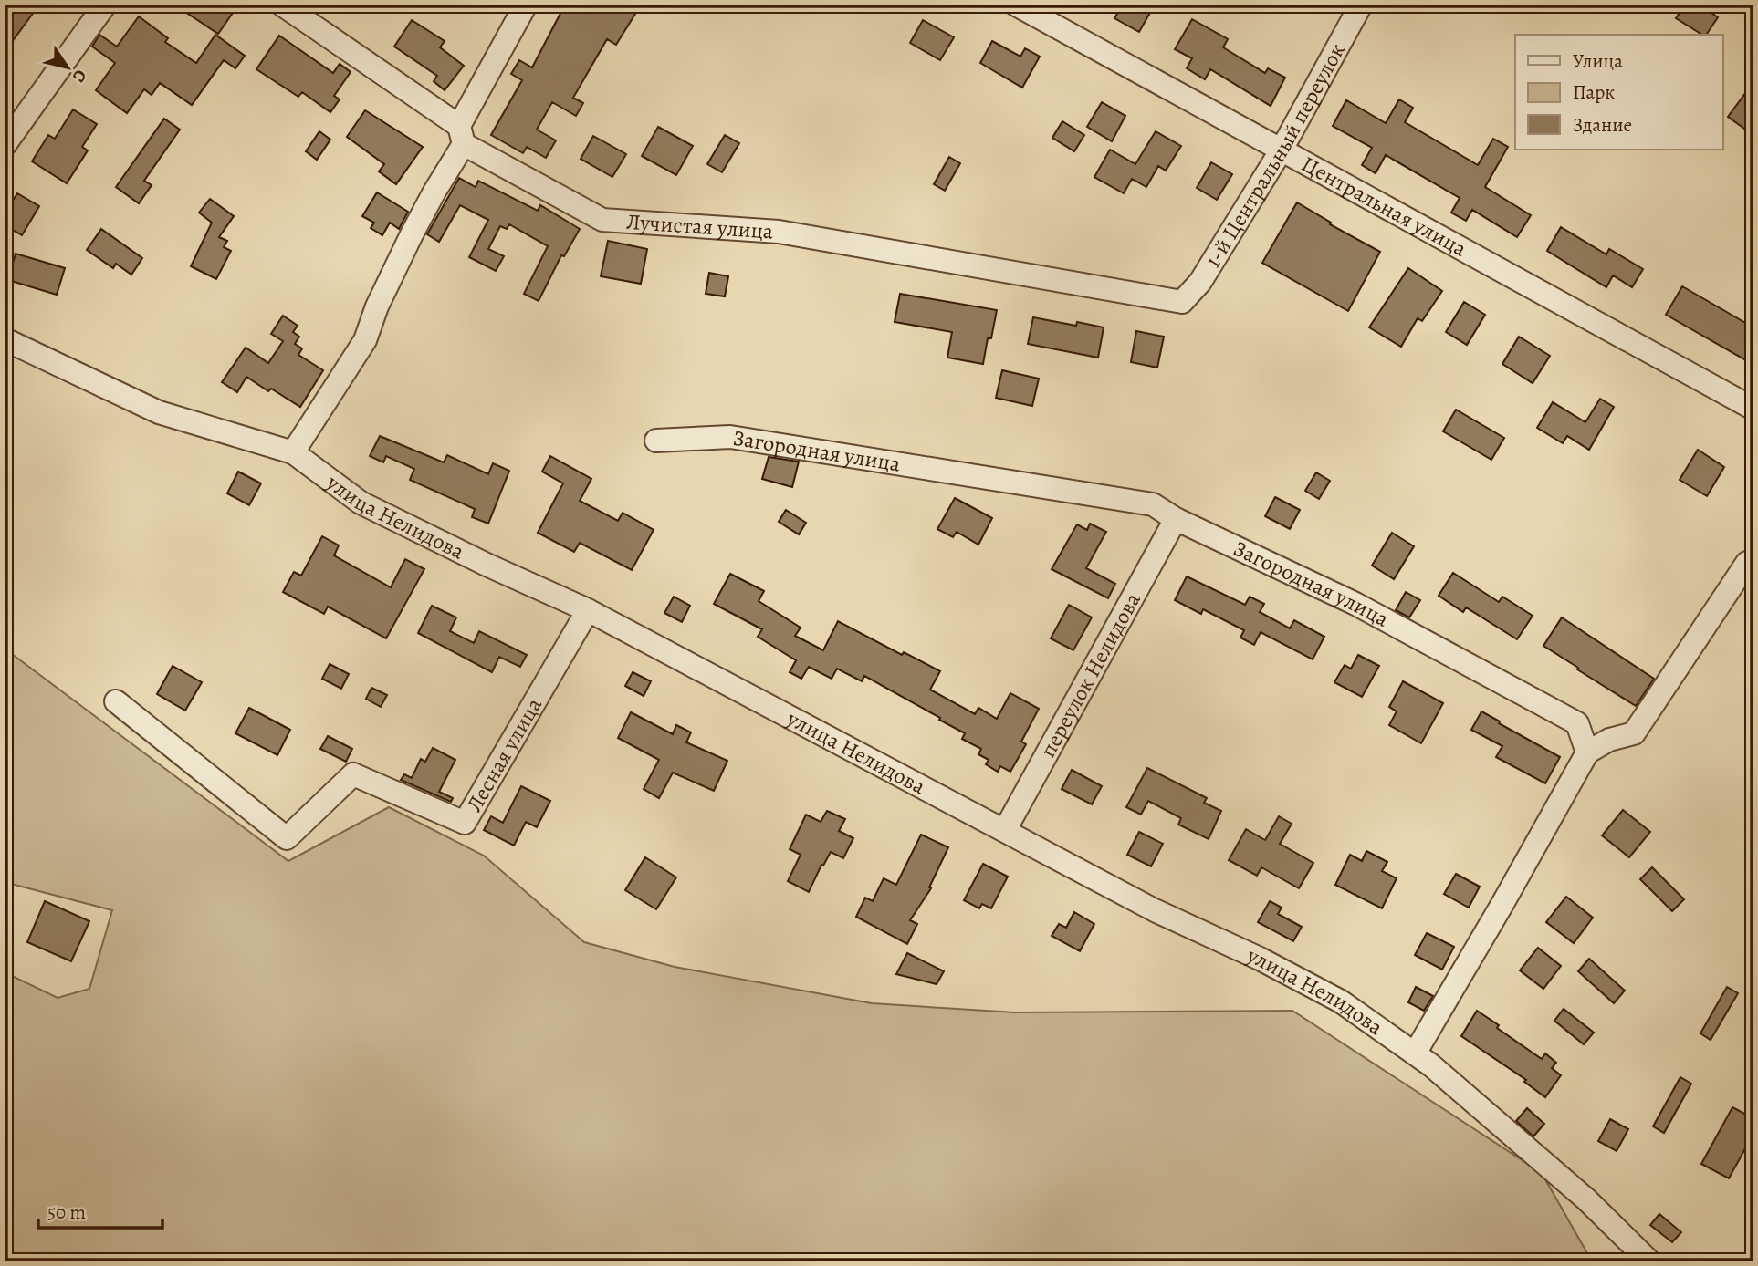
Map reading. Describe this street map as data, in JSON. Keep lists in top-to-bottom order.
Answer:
{
  "streets": {
    "street": [
      "1-й Центральный переулок",
      "Центральная улица",
      "Лучистая улица",
      "Загородная улица",
      "улица Нелидова",
      "переулок Нелидова",
      "Лесная улица"
    ]
  },
  "crossings": [
    ["1-й Центральный переулок", "Центральная улица"],
    ["1-й Центральный переулок", "Лучистая улица"],
    ["Загородная улица", "переулок Нелидова"],
    ["улица Нелидова", "переулок Нелидова"],
    ["улица Нелидова", "Лесная улица"]
  ],
  "legend": ["Улица", "Парк", "Здание"],
  "scale_bar": "50 m",
  "north": "bottom right"
}
